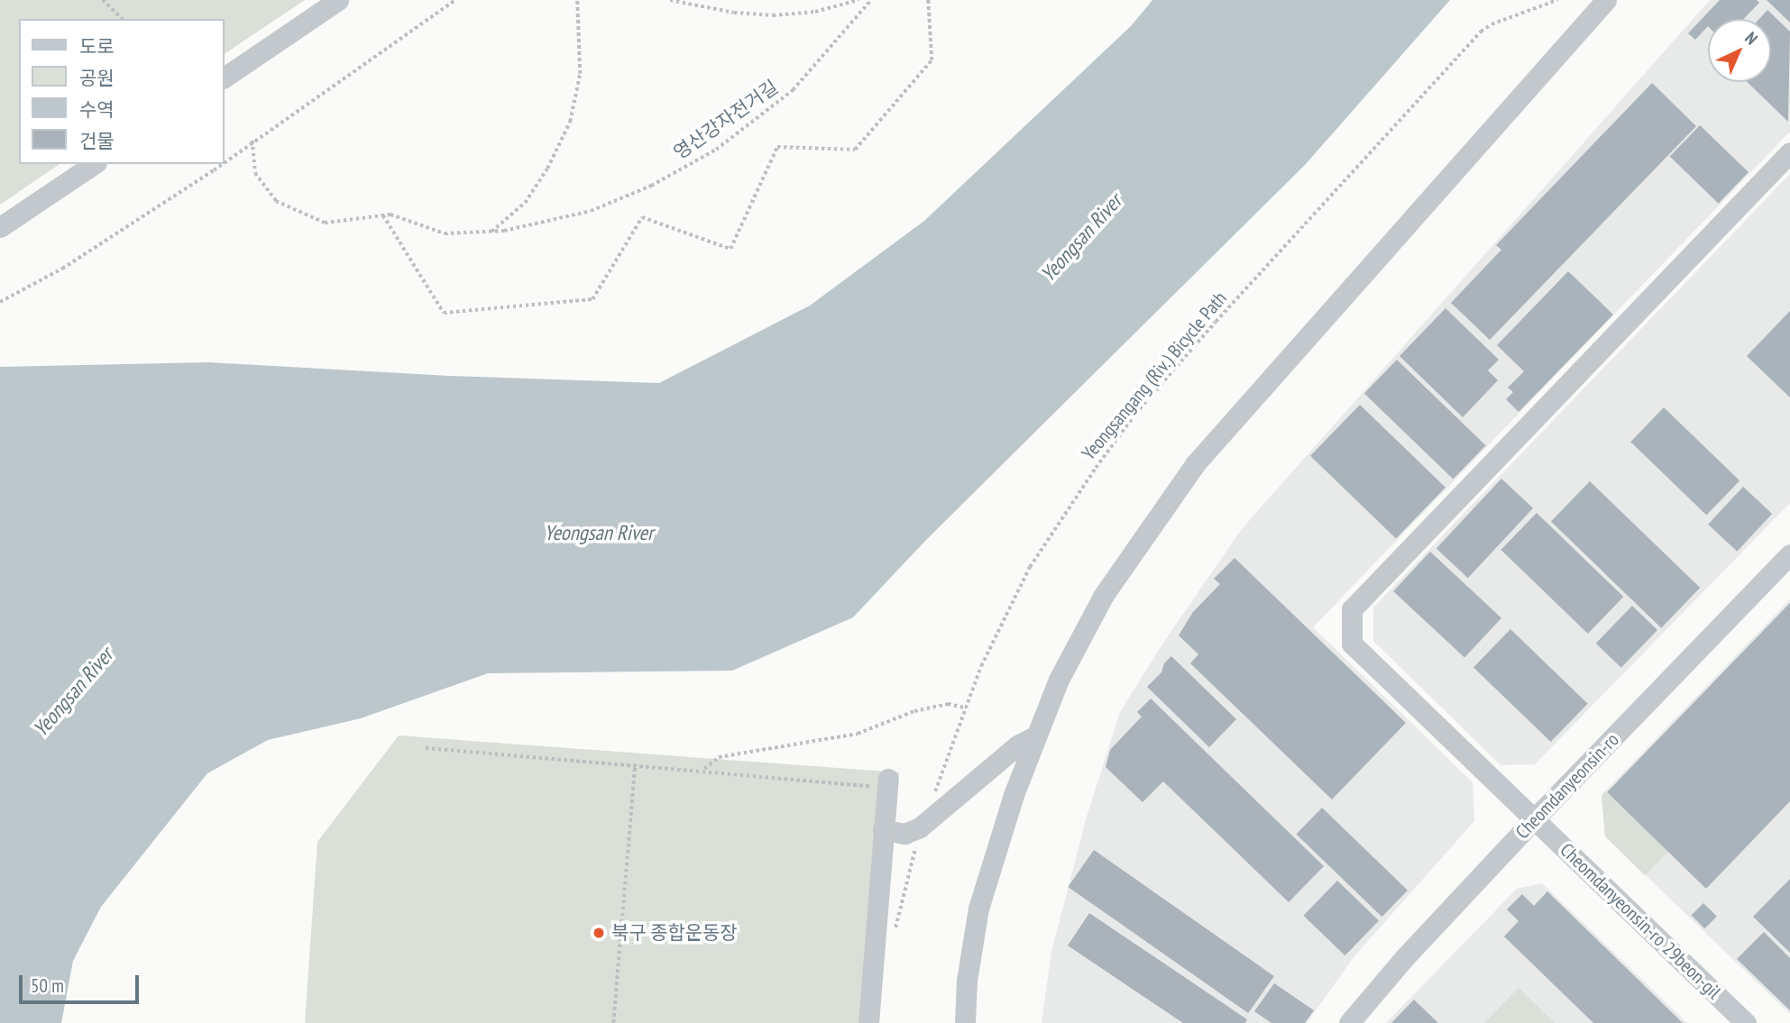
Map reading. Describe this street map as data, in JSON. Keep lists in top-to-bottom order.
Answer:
{
  "streets": {
    "street": ["Cheomdanyeonsin-ro", "Cheomdanyeonsin-ro 29beon-gil"],
    "path": ["영산강자전거길", "Yeongsangang (Riv.) Bicycle Path"]
  },
  "crossings": [
    ["Cheomdanyeonsin-ro", "Cheomdanyeonsin-ro 29beon-gil"]
  ],
  "water": ["Yeongsan River"],
  "places": ["북구 종합운동장"],
  "legend": [
    "도로",
    "공원",
    "수역",
    "건물"
  ],
  "scale_bar": "50 m",
  "north": "top right"
}
